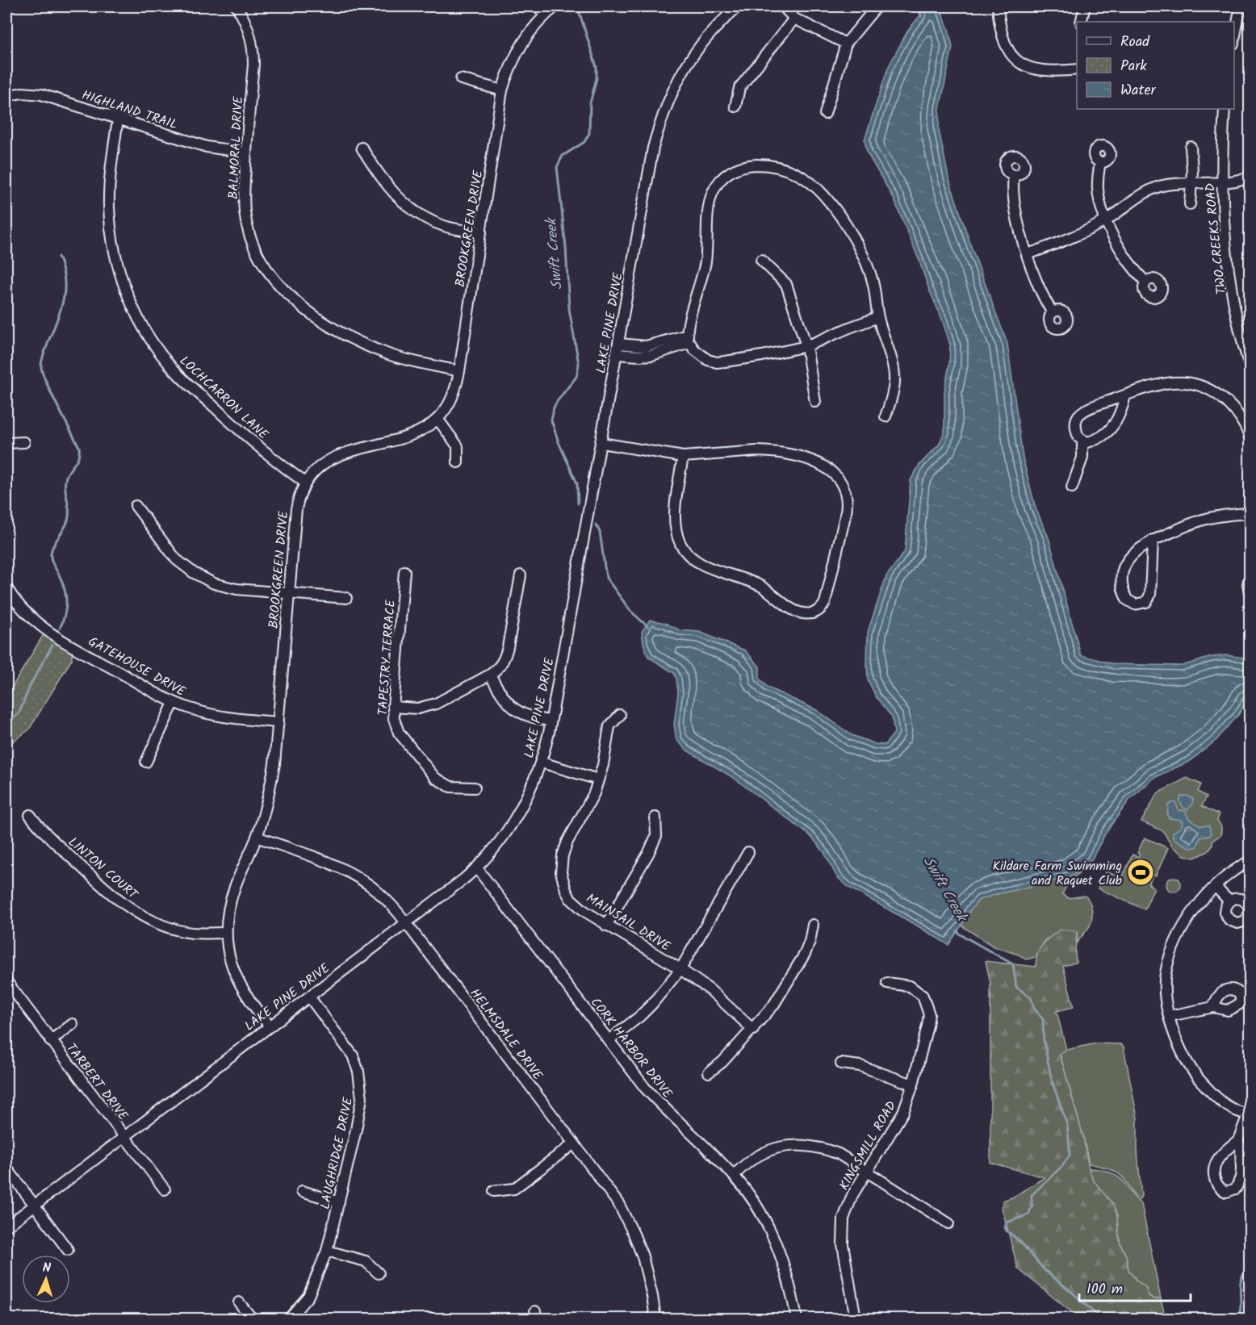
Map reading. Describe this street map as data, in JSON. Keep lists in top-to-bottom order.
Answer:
{
  "streets": {
    "street": [
      "HIGHLAND TRAIL",
      "BALMORAL DRIVE",
      "BROOKGREEN DRIVE",
      "TWO CREEKS ROAD",
      "LAKE PINE DRIVE",
      "LOCHCARRON LANE",
      "TAPESTRY TERRACE",
      "GATEHOUSE DRIVE",
      "LINTON COURT",
      "MAINSAIL DRIVE",
      "HELMSDALE DRIVE",
      "CORK HARBOR DRIVE",
      "TARBERT DRIVE",
      "KINGSMILL ROAD",
      "LAUGHRIDGE DRIVE"
    ]
  },
  "crossings": [
    ["HIGHLAND TRAIL", "BALMORAL DRIVE"],
    ["HIGHLAND TRAIL", "LOCHCARRON LANE"],
    ["BALMORAL DRIVE", "BROOKGREEN DRIVE"],
    ["BROOKGREEN DRIVE", "LAKE PINE DRIVE"],
    ["BROOKGREEN DRIVE", "LOCHCARRON LANE"],
    ["BROOKGREEN DRIVE", "GATEHOUSE DRIVE"],
    ["BROOKGREEN DRIVE", "LINTON COURT"],
    ["BROOKGREEN DRIVE", "HELMSDALE DRIVE"],
    ["LAKE PINE DRIVE", "HELMSDALE DRIVE"],
    ["LAKE PINE DRIVE", "CORK HARBOR DRIVE"],
    ["LAKE PINE DRIVE", "TARBERT DRIVE"],
    ["LAKE PINE DRIVE", "LAUGHRIDGE DRIVE"]
  ],
  "water": ["Swift Creek"],
  "places": {
    "sports": ["Kildare Farm Swimming and Raquet Club"]
  },
  "legend": ["Road", "Park", "Water"],
  "scale_bar": "100 m",
  "north": "top"
}
